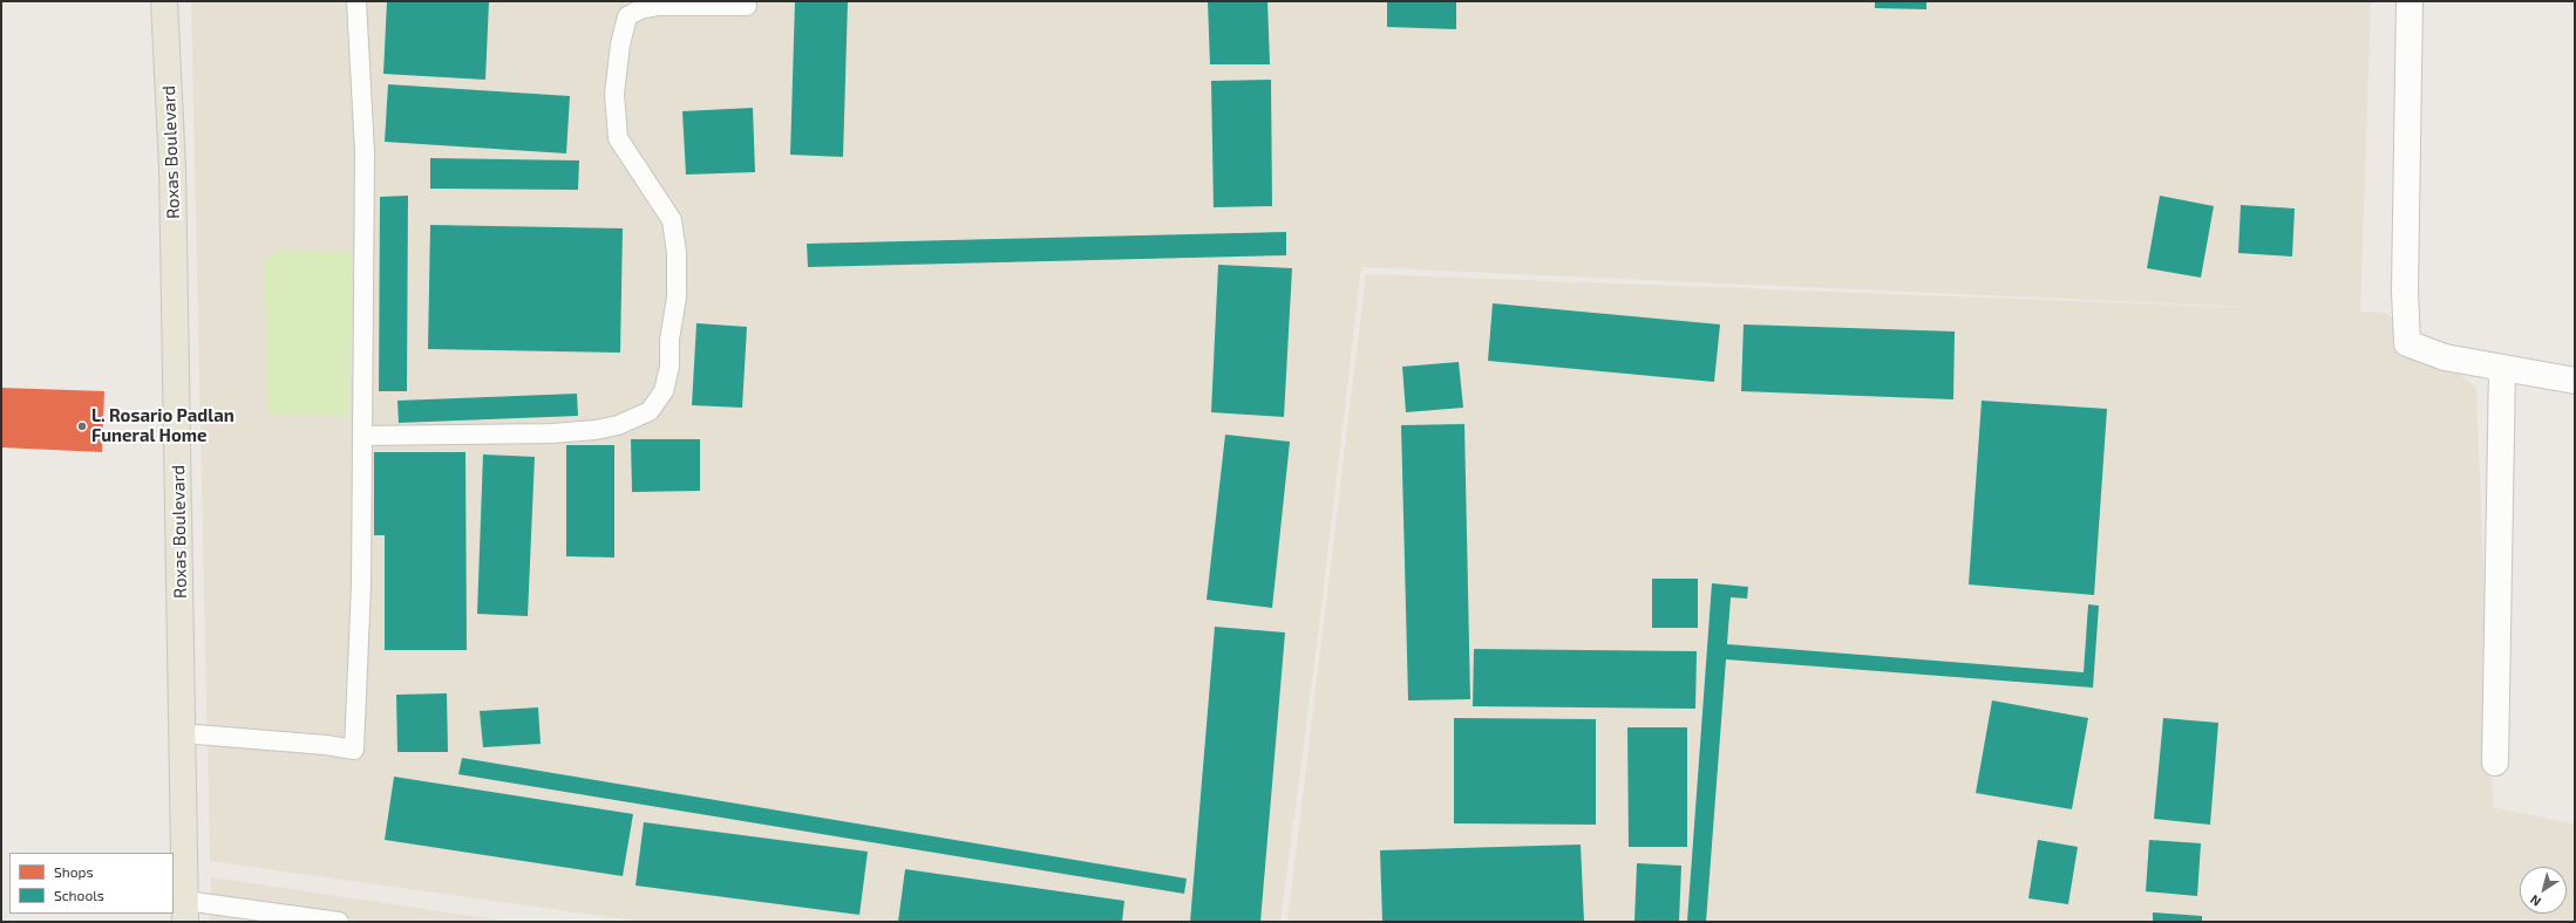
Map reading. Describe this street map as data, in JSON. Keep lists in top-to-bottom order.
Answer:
{
  "streets": {
    "main road": ["Roxas Boulevard"]
  },
  "places": ["L. Rosario Padlan Funeral Home"],
  "legend": ["Shops", "Schools"],
  "north": "bottom left"
}
